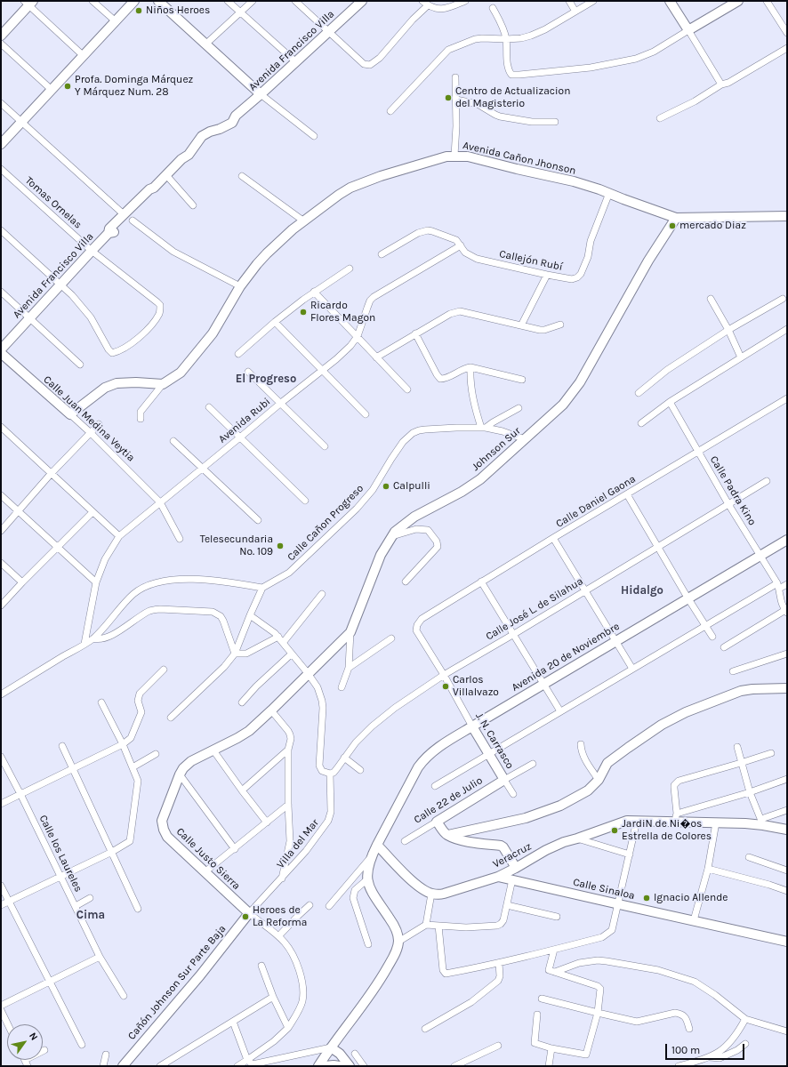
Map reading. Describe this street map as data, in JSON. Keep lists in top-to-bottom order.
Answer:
{
  "streets": {
    "street": [
      "Avenida Francisco Villa",
      "Avenida Cañon Jhonson",
      "Tomas Ornelas",
      "Callejón Rubí",
      "Calle Juan Medina Veytia",
      "Avenida Rubi",
      "Johnson Sur",
      "Calle Padra Kino",
      "Calle Daniel Gaona",
      "Calle Cañon Progreso",
      "Calle José L. de Silahua",
      "Avenida 20 de Noviembre",
      "J. N. Carrasco",
      "Calle 22 de Julio",
      "Villa del Mar",
      "Calle los Laureles",
      "Veracruz",
      "Calle Justo Sierra",
      "Calle Sinaloa",
      "Cañón Johnson Sur Parte Baja"
    ]
  },
  "crossings": [
    ["Avenida Francisco Villa", "Tomas Ornelas"],
    ["Avenida Cañon Jhonson", "Callejón Rubí"],
    ["Avenida Cañon Jhonson", "Johnson Sur"],
    ["Callejón Rubí", "Avenida Rubi"],
    ["Calle Juan Medina Veytia", "Avenida Rubi"],
    ["Johnson Sur", "Calle Cañon Progreso"],
    ["Johnson Sur", "Calle Justo Sierra"],
    ["Calle Padra Kino", "Calle Daniel Gaona"],
    ["Calle Padra Kino", "Calle José L. de Silahua"],
    ["Calle Padra Kino", "Avenida 20 de Noviembre"],
    ["Calle Daniel Gaona", "J. N. Carrasco"],
    ["Calle José L. de Silahua", "J. N. Carrasco"],
    ["Calle José L. de Silahua", "Villa del Mar"],
    ["Avenida 20 de Noviembre", "J. N. Carrasco"],
    ["J. N. Carrasco", "Calle 22 de Julio"],
    ["Villa del Mar", "Calle Justo Sierra"],
    ["Villa del Mar", "Cañón Johnson Sur Parte Baja"],
    ["Veracruz", "Calle Sinaloa"],
    ["Calle Justo Sierra", "Cañón Johnson Sur Parte Baja"]
  ],
  "districts": ["El Progreso", "Hidalgo", "Cima"],
  "places": [
    "Niños Heroes",
    "Profa. Dominga Márquez Y Márquez Num. 28",
    "Centro de Actualizacion del Magisterio",
    "mercado Diaz",
    "Ricardo Flores Magon",
    "Calpulli",
    "Telesecundaria No. 109",
    "Carlos Villalvazo",
    "JardiN de Ni�os Estrella de Colores",
    "Ignacio Allende",
    "Heroes de La Reforma"
  ],
  "scale_bar": "100 m",
  "north": "top right"
}
